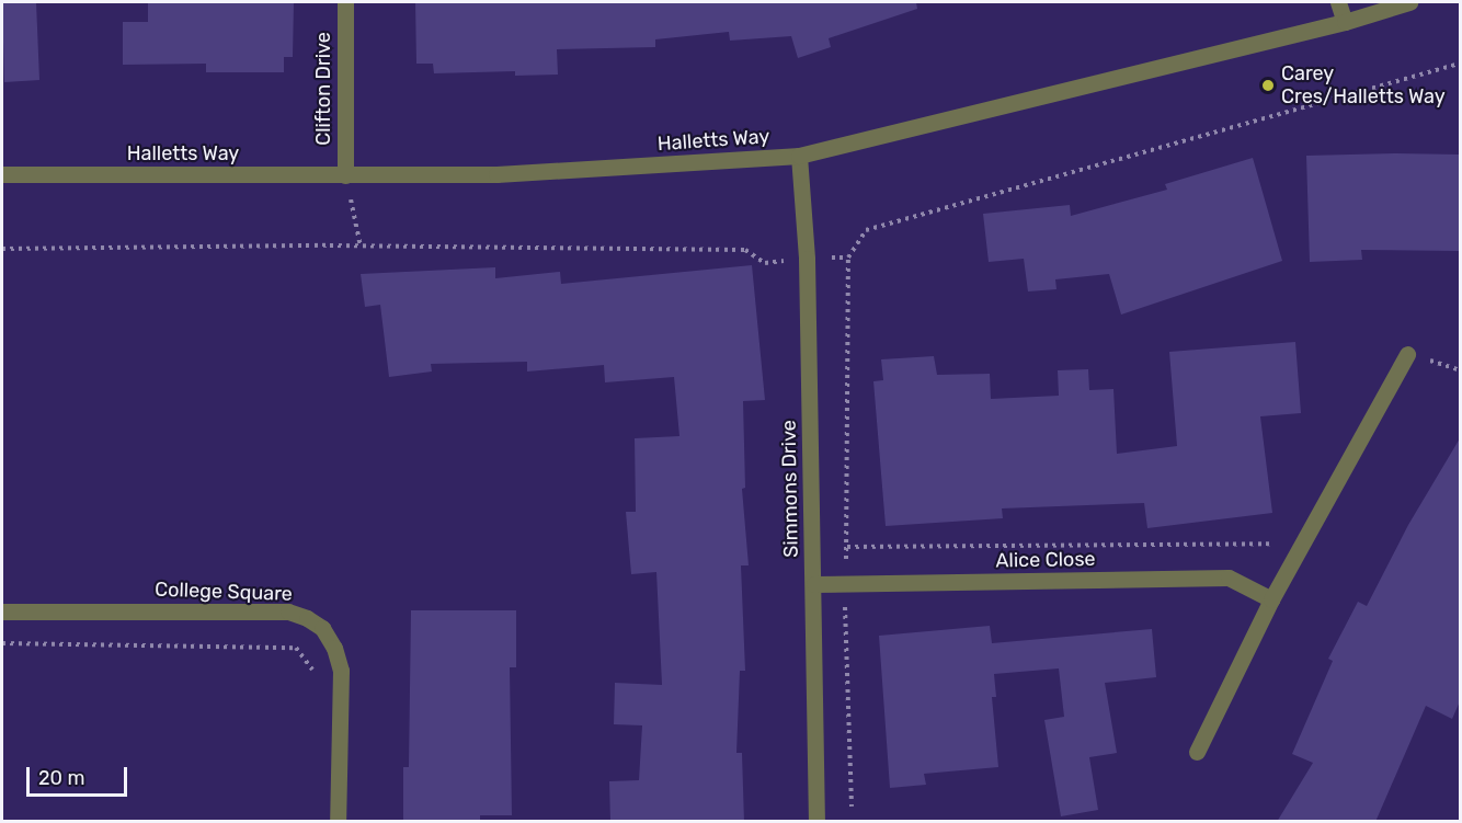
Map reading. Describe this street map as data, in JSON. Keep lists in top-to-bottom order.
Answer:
{
  "streets": {
    "street": [
      "Clifton Drive",
      "Halletts Way",
      "Simmons Drive",
      "Alice Close",
      "College Square"
    ]
  },
  "crossings": [
    ["Clifton Drive", "Halletts Way"],
    ["Halletts Way", "Simmons Drive"],
    ["Simmons Drive", "Alice Close"]
  ],
  "places": ["Carey Cres/Halletts Way"],
  "scale_bar": "20 m"
}
